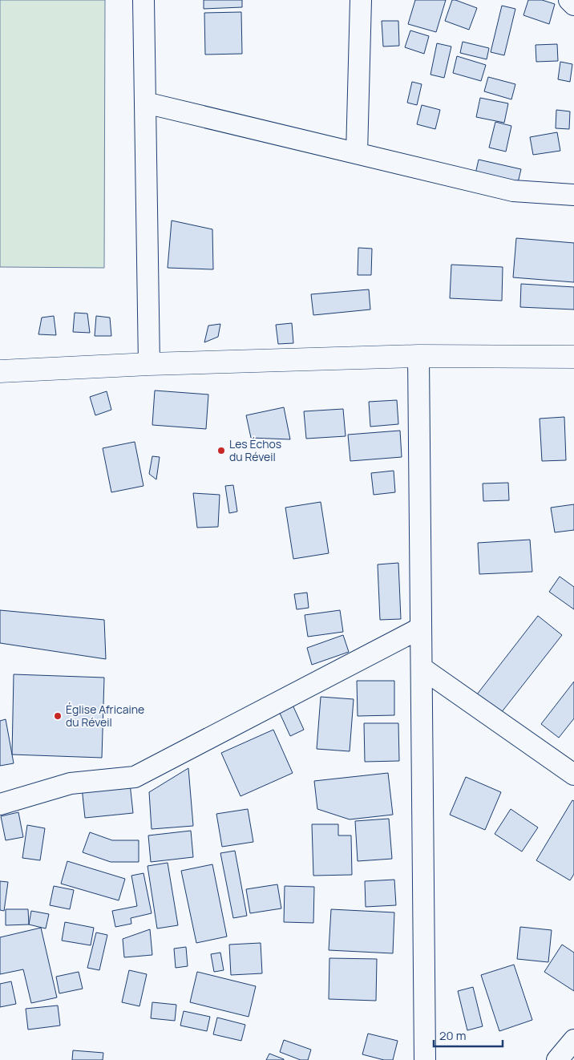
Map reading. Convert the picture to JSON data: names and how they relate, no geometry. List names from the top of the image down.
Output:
{
  "places": ["Les Échos du Réveil", "Église Africaine du Réveil"],
  "scale_bar": "20 m"
}
